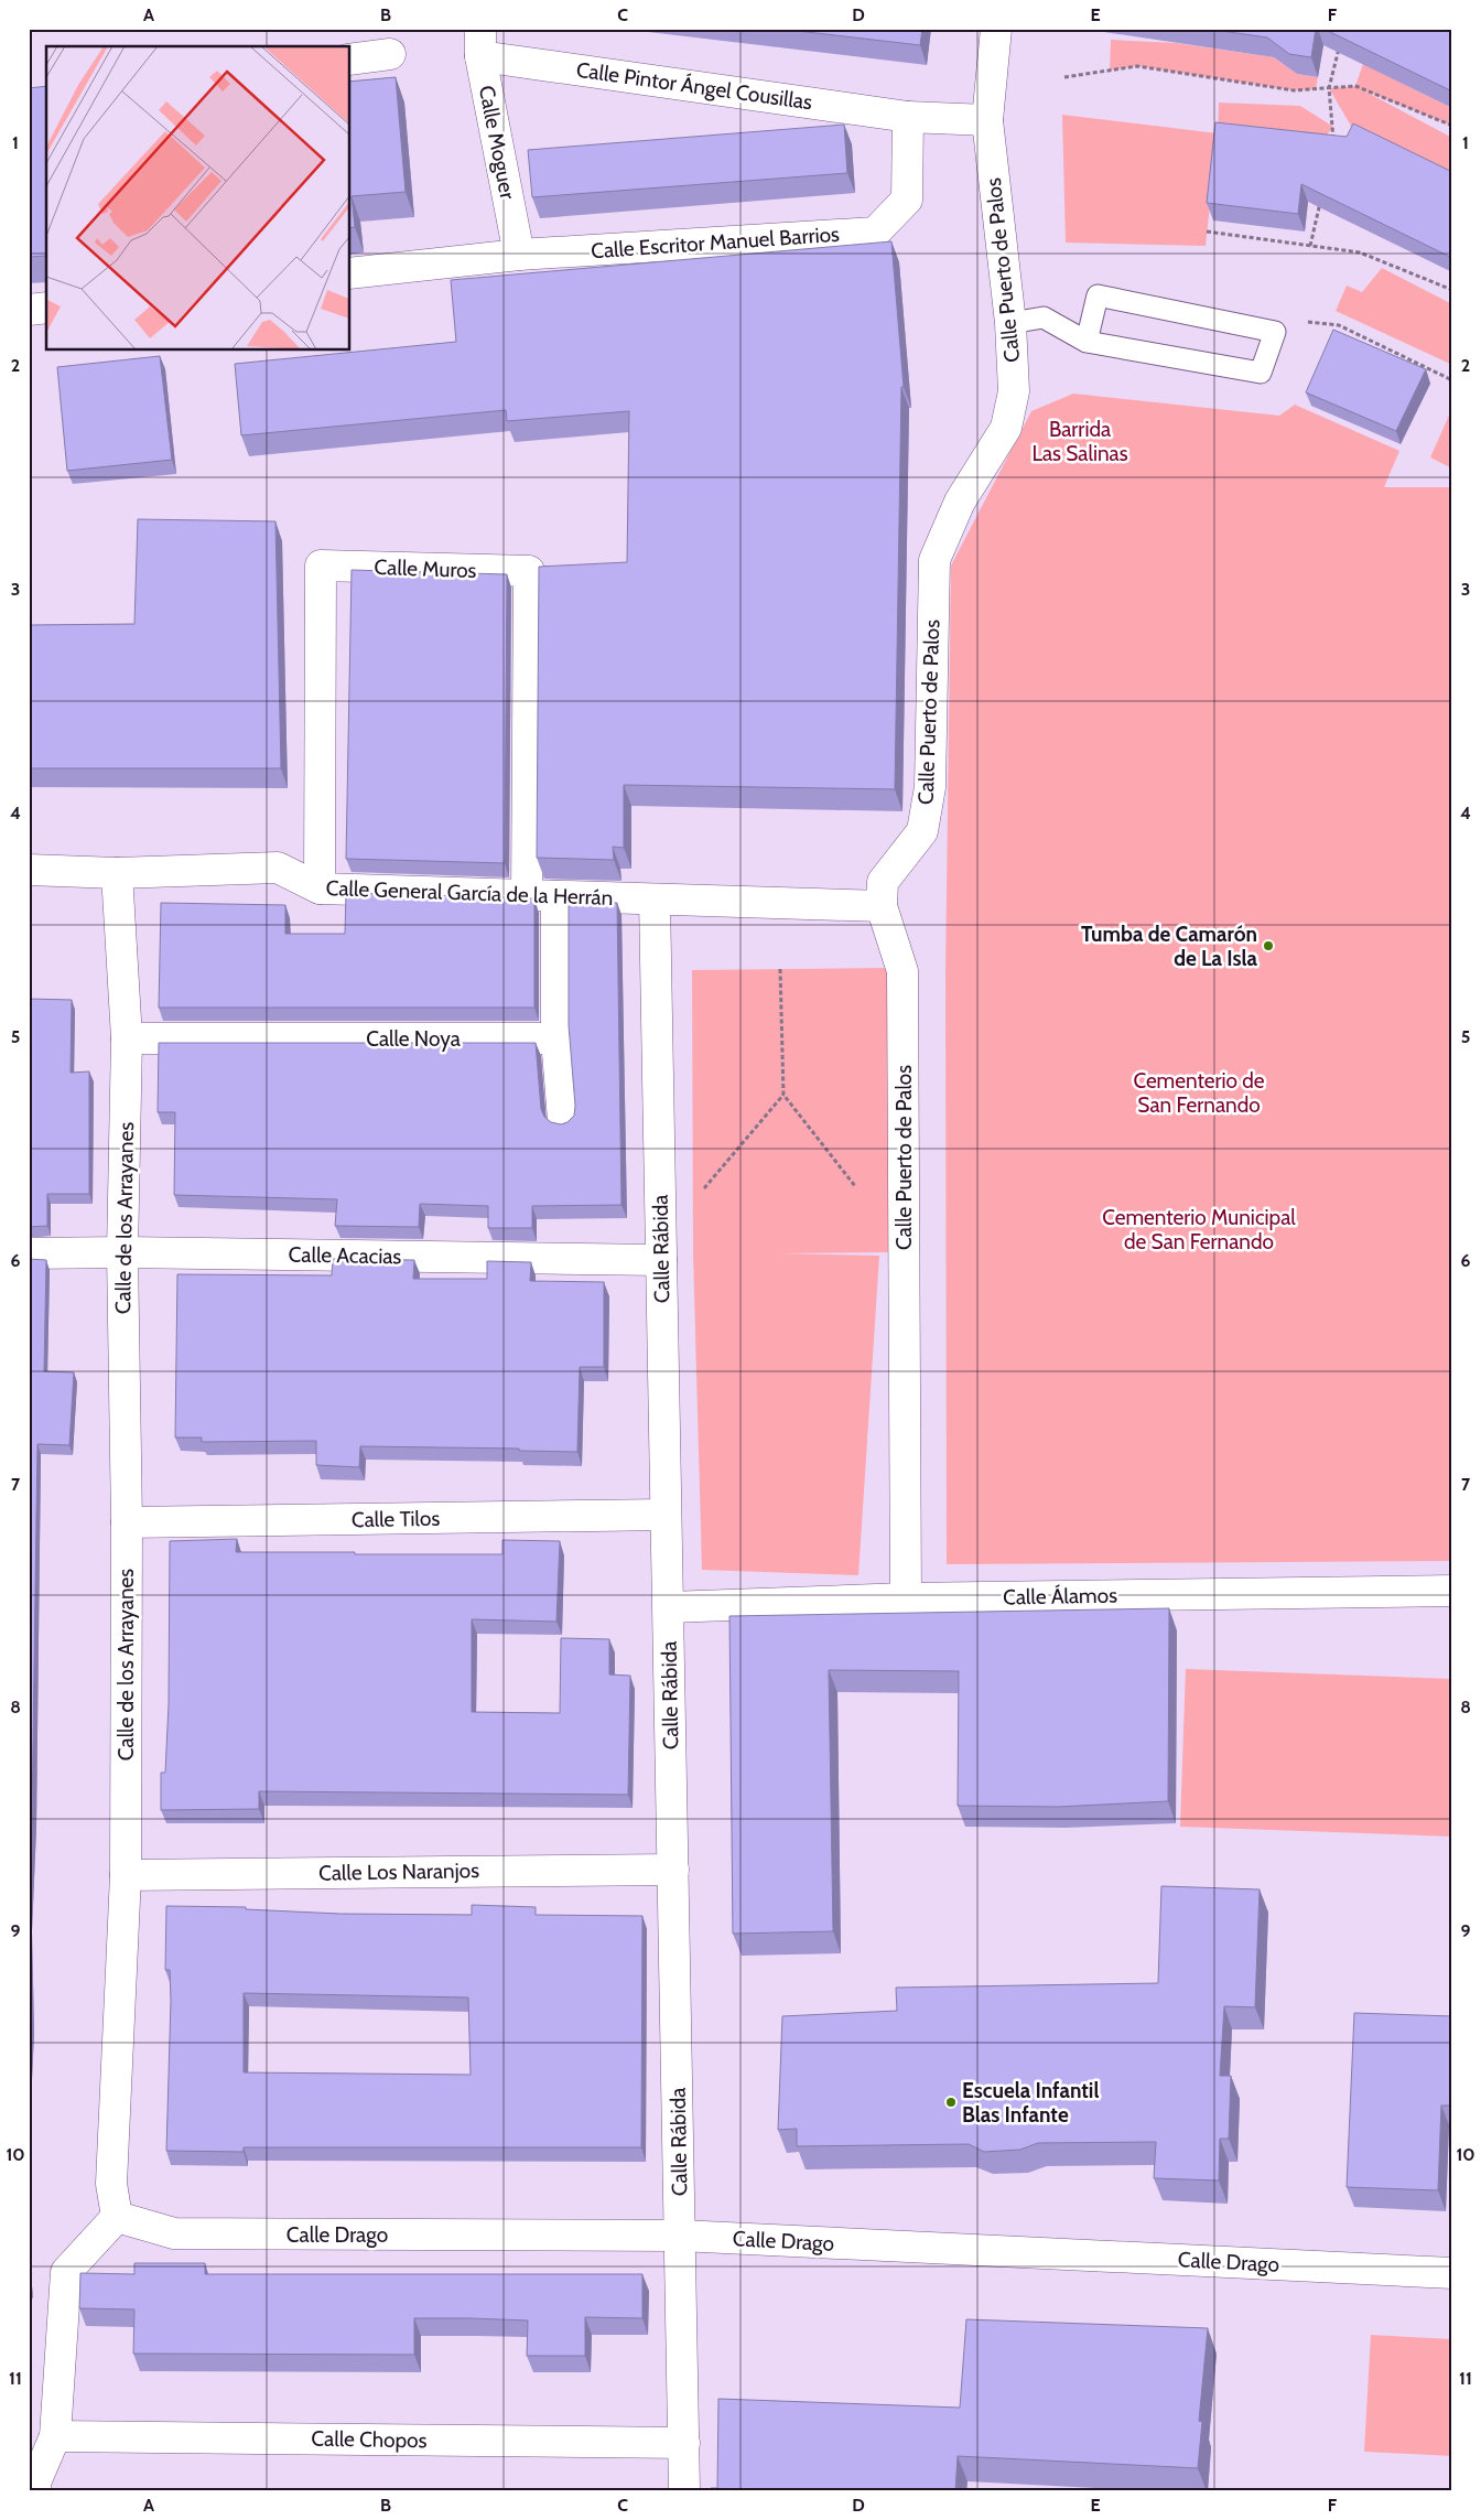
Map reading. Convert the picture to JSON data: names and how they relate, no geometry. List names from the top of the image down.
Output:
{
  "streets": {
    "street": [
      "Calle Pintor Ángel Cousillas",
      "Calle Moguer",
      "Calle Escritor Manuel Barrios",
      "Calle Puerto de Palos",
      "Calle Muros",
      "Calle General García de la Herrán",
      "Calle Noya",
      "Calle de los Arrayanes",
      "Calle Rábida",
      "Calle Acacias",
      "Calle Tilos",
      "Calle Álamos",
      "Calle Los Naranjos",
      "Calle Drago",
      "Calle Chopos"
    ]
  },
  "crossings": [
    ["Calle Pintor Ángel Cousillas", "Calle Moguer"],
    ["Calle Pintor Ángel Cousillas", "Calle Escritor Manuel Barrios"],
    ["Calle Moguer", "Calle Escritor Manuel Barrios"],
    ["Calle Puerto de Palos", "Calle General García de la Herrán"],
    ["Calle Puerto de Palos", "Calle Álamos"],
    ["Calle Muros", "Calle General García de la Herrán"],
    ["Calle General García de la Herrán", "Calle de los Arrayanes"],
    ["Calle General García de la Herrán", "Calle Rábida"],
    ["Calle Noya", "Calle de los Arrayanes"],
    ["Calle de los Arrayanes", "Calle Acacias"],
    ["Calle de los Arrayanes", "Calle Tilos"],
    ["Calle de los Arrayanes", "Calle Los Naranjos"],
    ["Calle de los Arrayanes", "Calle Drago"],
    ["Calle Rábida", "Calle Acacias"],
    ["Calle Rábida", "Calle Tilos"],
    ["Calle Rábida", "Calle Álamos"],
    ["Calle Rábida", "Calle Los Naranjos"],
    ["Calle Rábida", "Calle Drago"],
    ["Calle Rábida", "Calle Chopos"]
  ],
  "parks": ["Barrida Las Salinas", "Cementerio de San Fernando", "Cementerio Municipal de San Fernando"],
  "places": ["Tumba de Camarón de La Isla", "Escuela Infantil Blas Infante"],
  "grid": {
    "columns": [
      "A",
      "B",
      "C",
      "D",
      "E",
      "F"
    ],
    "rows": [
      "1",
      "2",
      "3",
      "4",
      "5",
      "6",
      "7",
      "8",
      "9",
      "10",
      "11"
    ]
  }
}
